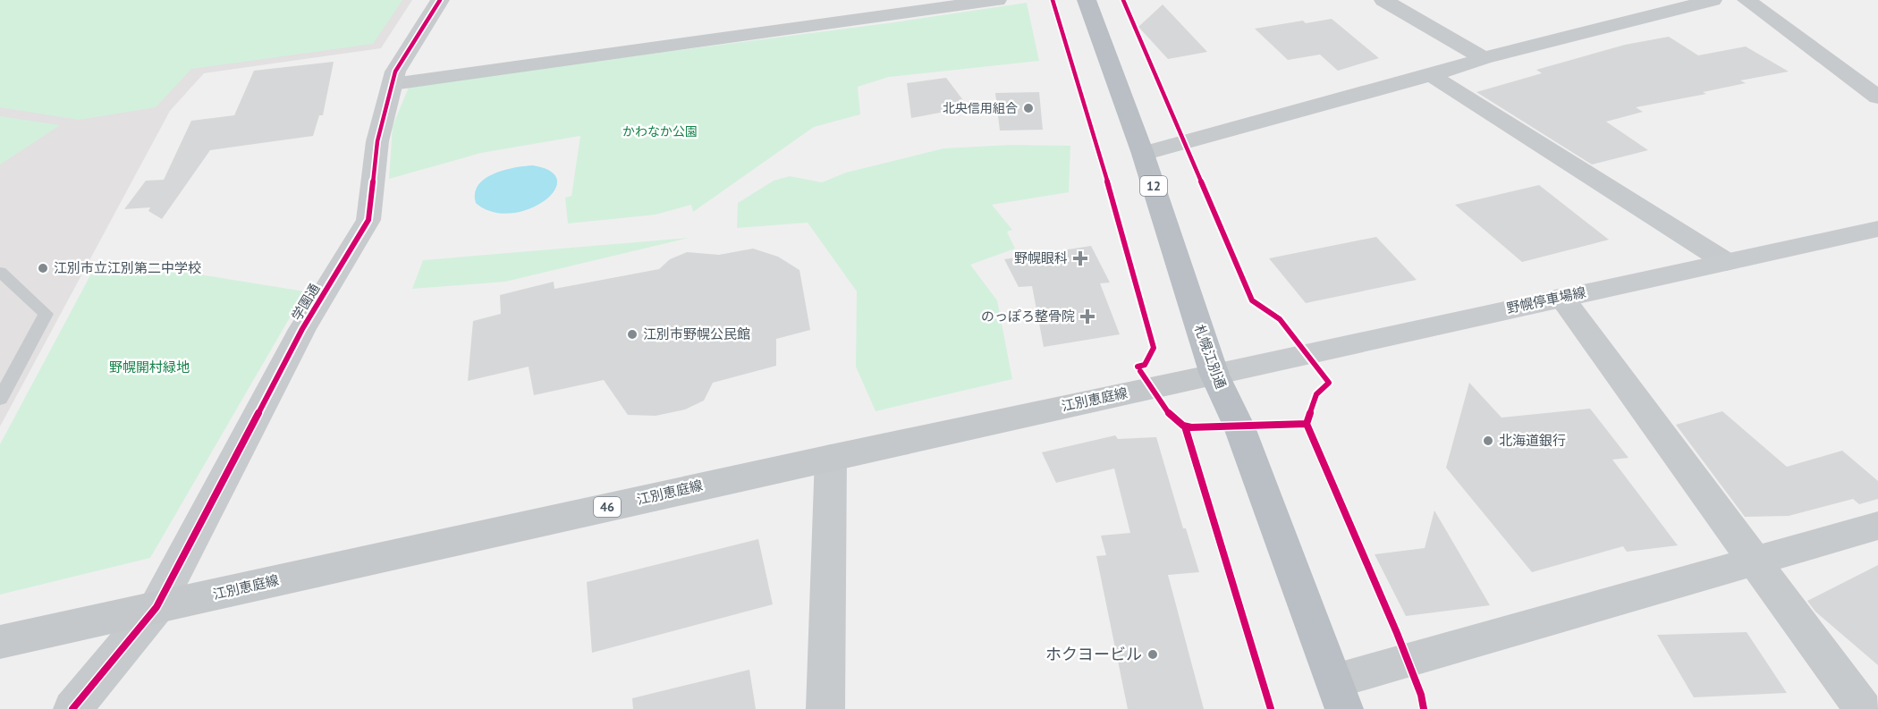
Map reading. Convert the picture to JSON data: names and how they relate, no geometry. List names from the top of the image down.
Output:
{
  "streets": {
    "highway": ["12", "札幌江別通"],
    "main road": ["江別恵庭線", "46"],
    "street": ["野幌停車場線", "学園通"]
  },
  "crossings": [
    ["野幌停車場線", "札幌江別通"],
    ["野幌停車場線", "江別恵庭線"],
    ["学園通", "江別恵庭線"],
    ["札幌江別通", "江別恵庭線"]
  ],
  "parks": ["かわなか公園", "野幌開村緑地"],
  "places": {
    "other": [
      "北央信用組合",
      "江別市立江別第二中学校",
      "江別市野幌公民館",
      "北海道銀行",
      "ホクヨービル"
    ],
    "health": ["野幌眼科", "のっぽろ整骨院"]
  }
}
